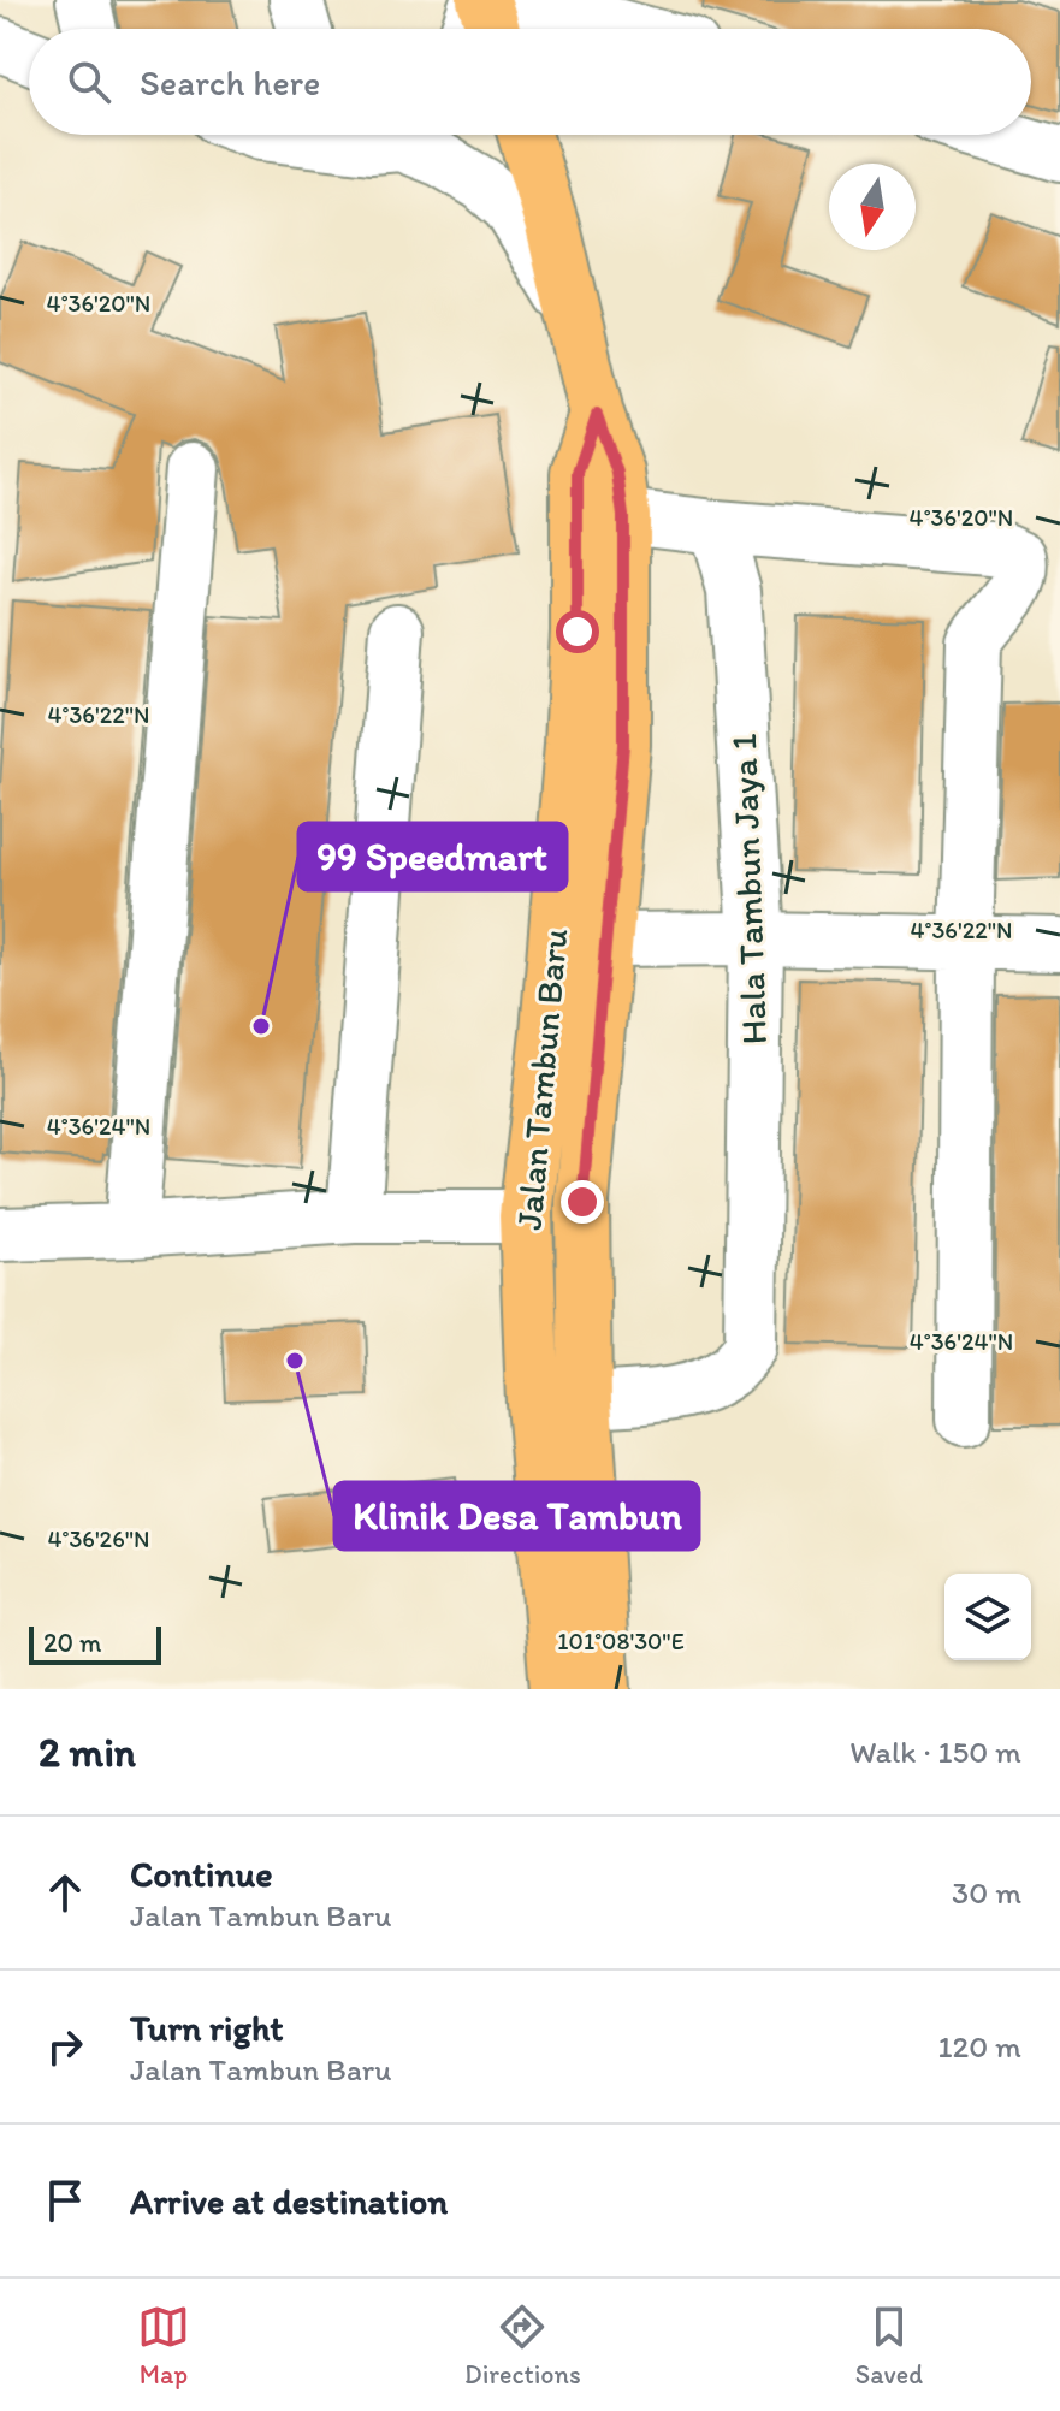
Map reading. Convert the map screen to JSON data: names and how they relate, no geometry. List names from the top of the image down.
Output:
{
  "streets": {
    "main road": ["Jalan Tambun Baru"],
    "street": ["Hala Tambun Jaya 1"]
  },
  "crossings": [
    ["Hala Tambun Jaya 1", "Jalan Tambun Baru"]
  ],
  "places": ["99 Speedmart", "Klinik Desa Tambun"],
  "scale_bar": "20 m",
  "north": "bottom",
  "page": {
    "search": "Search here",
    "scale": "20 m",
    "heading": ["2 min", "Walk · 150 m"],
    "list": [
      ["Continue", "Jalan Tambun Baru", "30 m"],
      ["Turn right", "Jalan Tambun Baru", "120 m"],
      "Arrive at destination"
    ],
    "nav": ["Map", "Directions", "Saved"]
  },
  "coordinates": [
    "4°36'20\"N",
    "4°36'22\"N",
    "4°36'24\"N",
    "4°36'26\"N",
    "101°08'30\"E"
  ]
}
